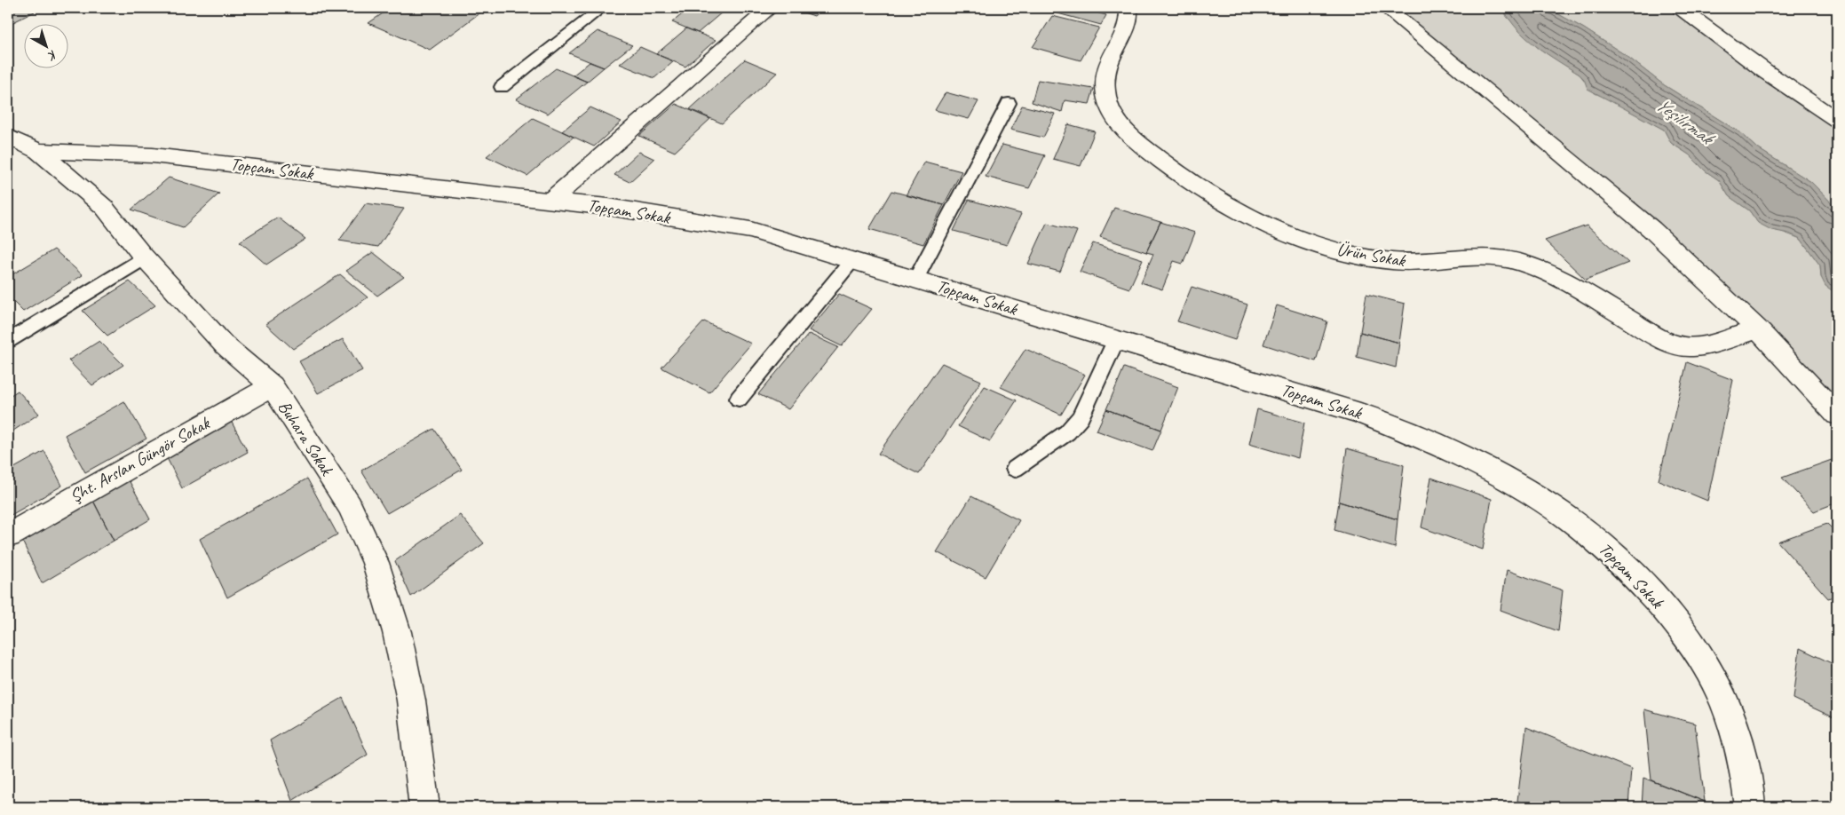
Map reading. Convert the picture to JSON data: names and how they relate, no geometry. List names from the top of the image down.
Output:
{
  "streets": {
    "street": [
      "Topçam Sokak",
      "Ürün Sokak",
      "Buhara Sokak",
      "Şht. Arslan Güngör Sokak"
    ]
  },
  "crossings": [
    ["Topçam Sokak", "Buhara Sokak"],
    ["Buhara Sokak", "Şht. Arslan Güngör Sokak"]
  ],
  "water": ["Yeşilırmak"],
  "north": "bottom right"
}
